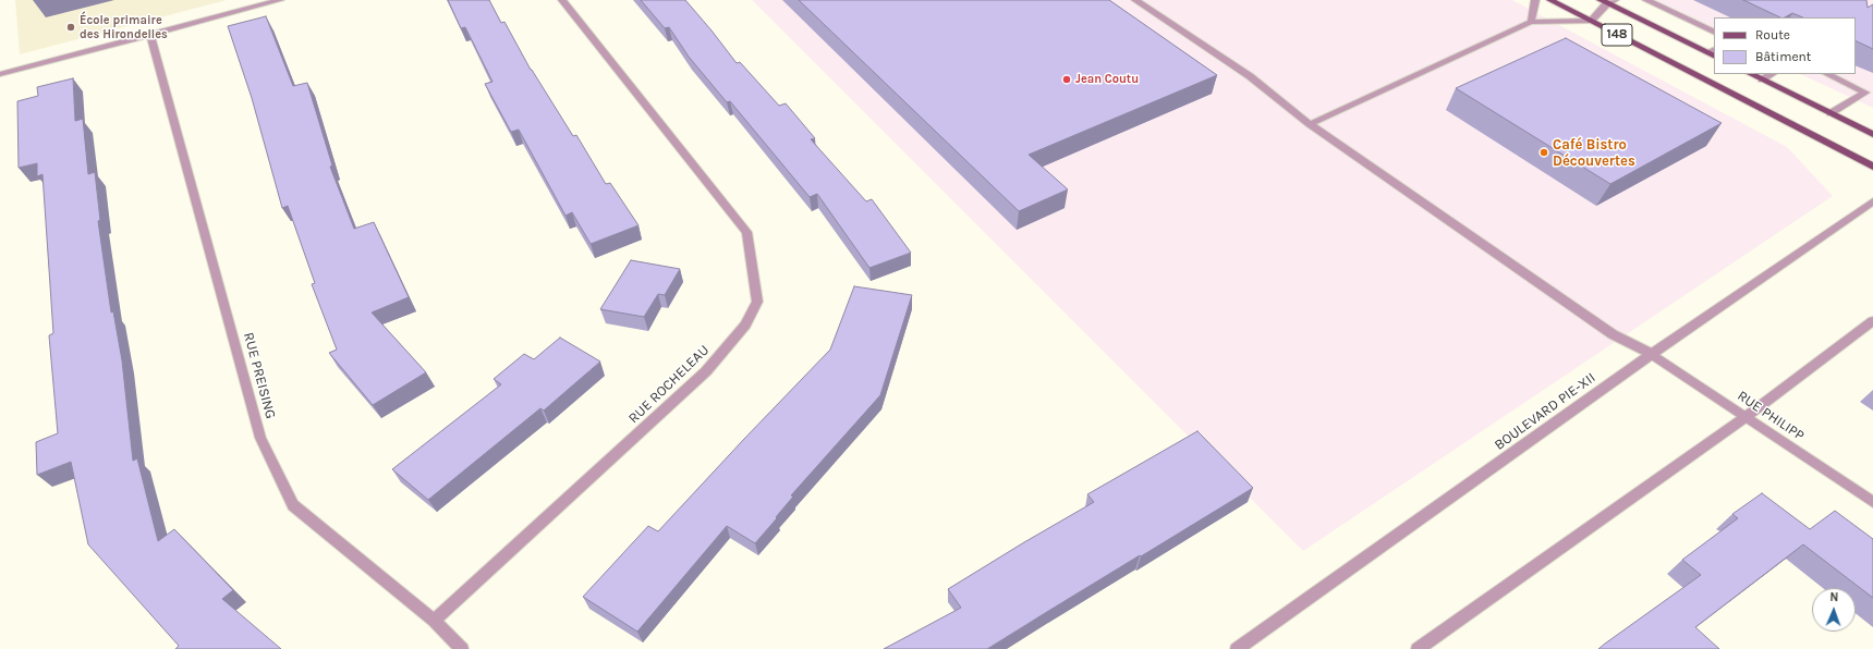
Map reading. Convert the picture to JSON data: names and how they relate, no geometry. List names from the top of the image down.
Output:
{
  "streets": {
    "main road": ["148"],
    "street": [
      "RUE PREISING",
      "RUE ROCHELEAU",
      "BOULEVARD PIE-XII",
      "RUE PHILIPP"
    ]
  },
  "crossings": [
    ["RUE PREISING", "RUE ROCHELEAU"],
    ["BOULEVARD PIE-XII", "RUE PHILIPP"]
  ],
  "places": ["École primaire des Hirondelles", "Jean Coutu", "Café Bistro Découvertes"],
  "legend": ["Route", "Bâtiment"],
  "north": "top"
}
